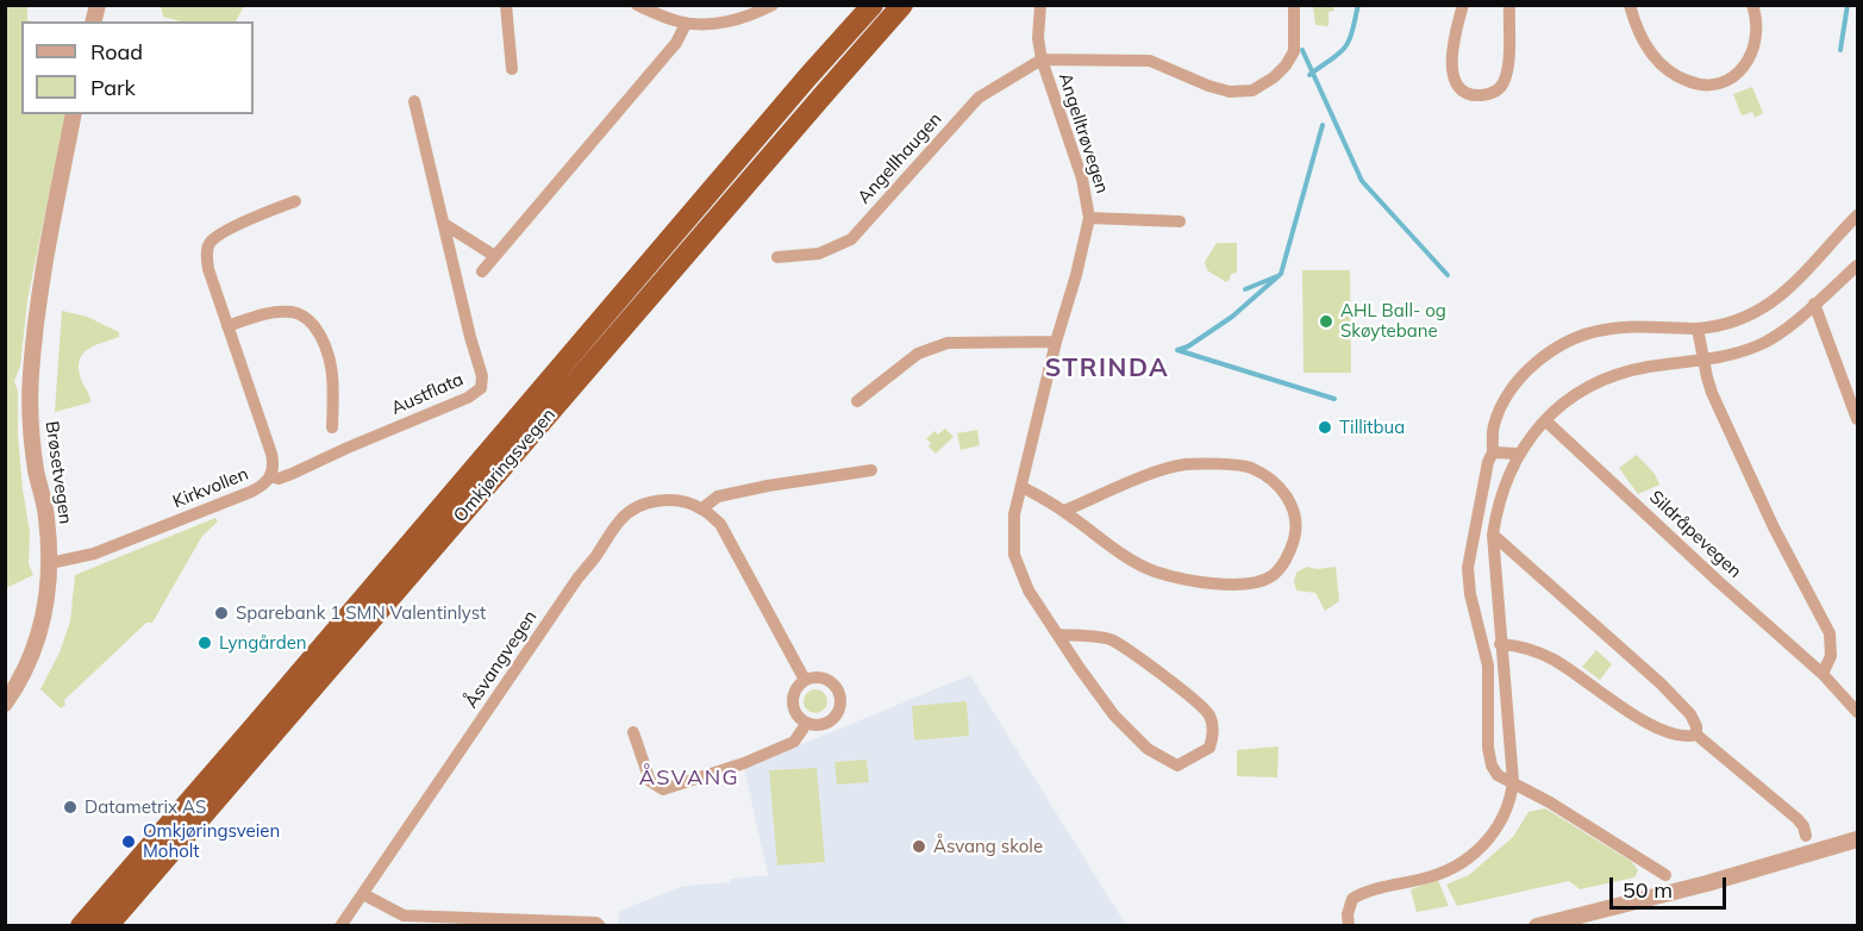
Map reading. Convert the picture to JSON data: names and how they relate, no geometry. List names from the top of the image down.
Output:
{
  "streets": {
    "highway": ["Omkjøringsvegen"],
    "street": [
      "Angelltrøvegen",
      "Angellhaugen",
      "Austflata",
      "Brøsetvegen",
      "Kirkvollen",
      "Sildråpevegen",
      "Åsvangvegen"
    ]
  },
  "crossings": [
    ["Angelltrøvegen", "Angellhaugen"],
    ["Austflata", "Kirkvollen"],
    ["Brøsetvegen", "Kirkvollen"]
  ],
  "districts": ["STRINDA", "ÅSVANG"],
  "places": [
    "AHL Ball- og Skøytebane",
    "Tillitbua",
    "Sparebank 1 SMN Valentinlyst",
    "Lyngården",
    "Datametrix AS",
    "Omkjøringsveien Moholt",
    "Åsvang skole"
  ],
  "legend": ["Road", "Park"],
  "scale_bar": "50 m"
}
